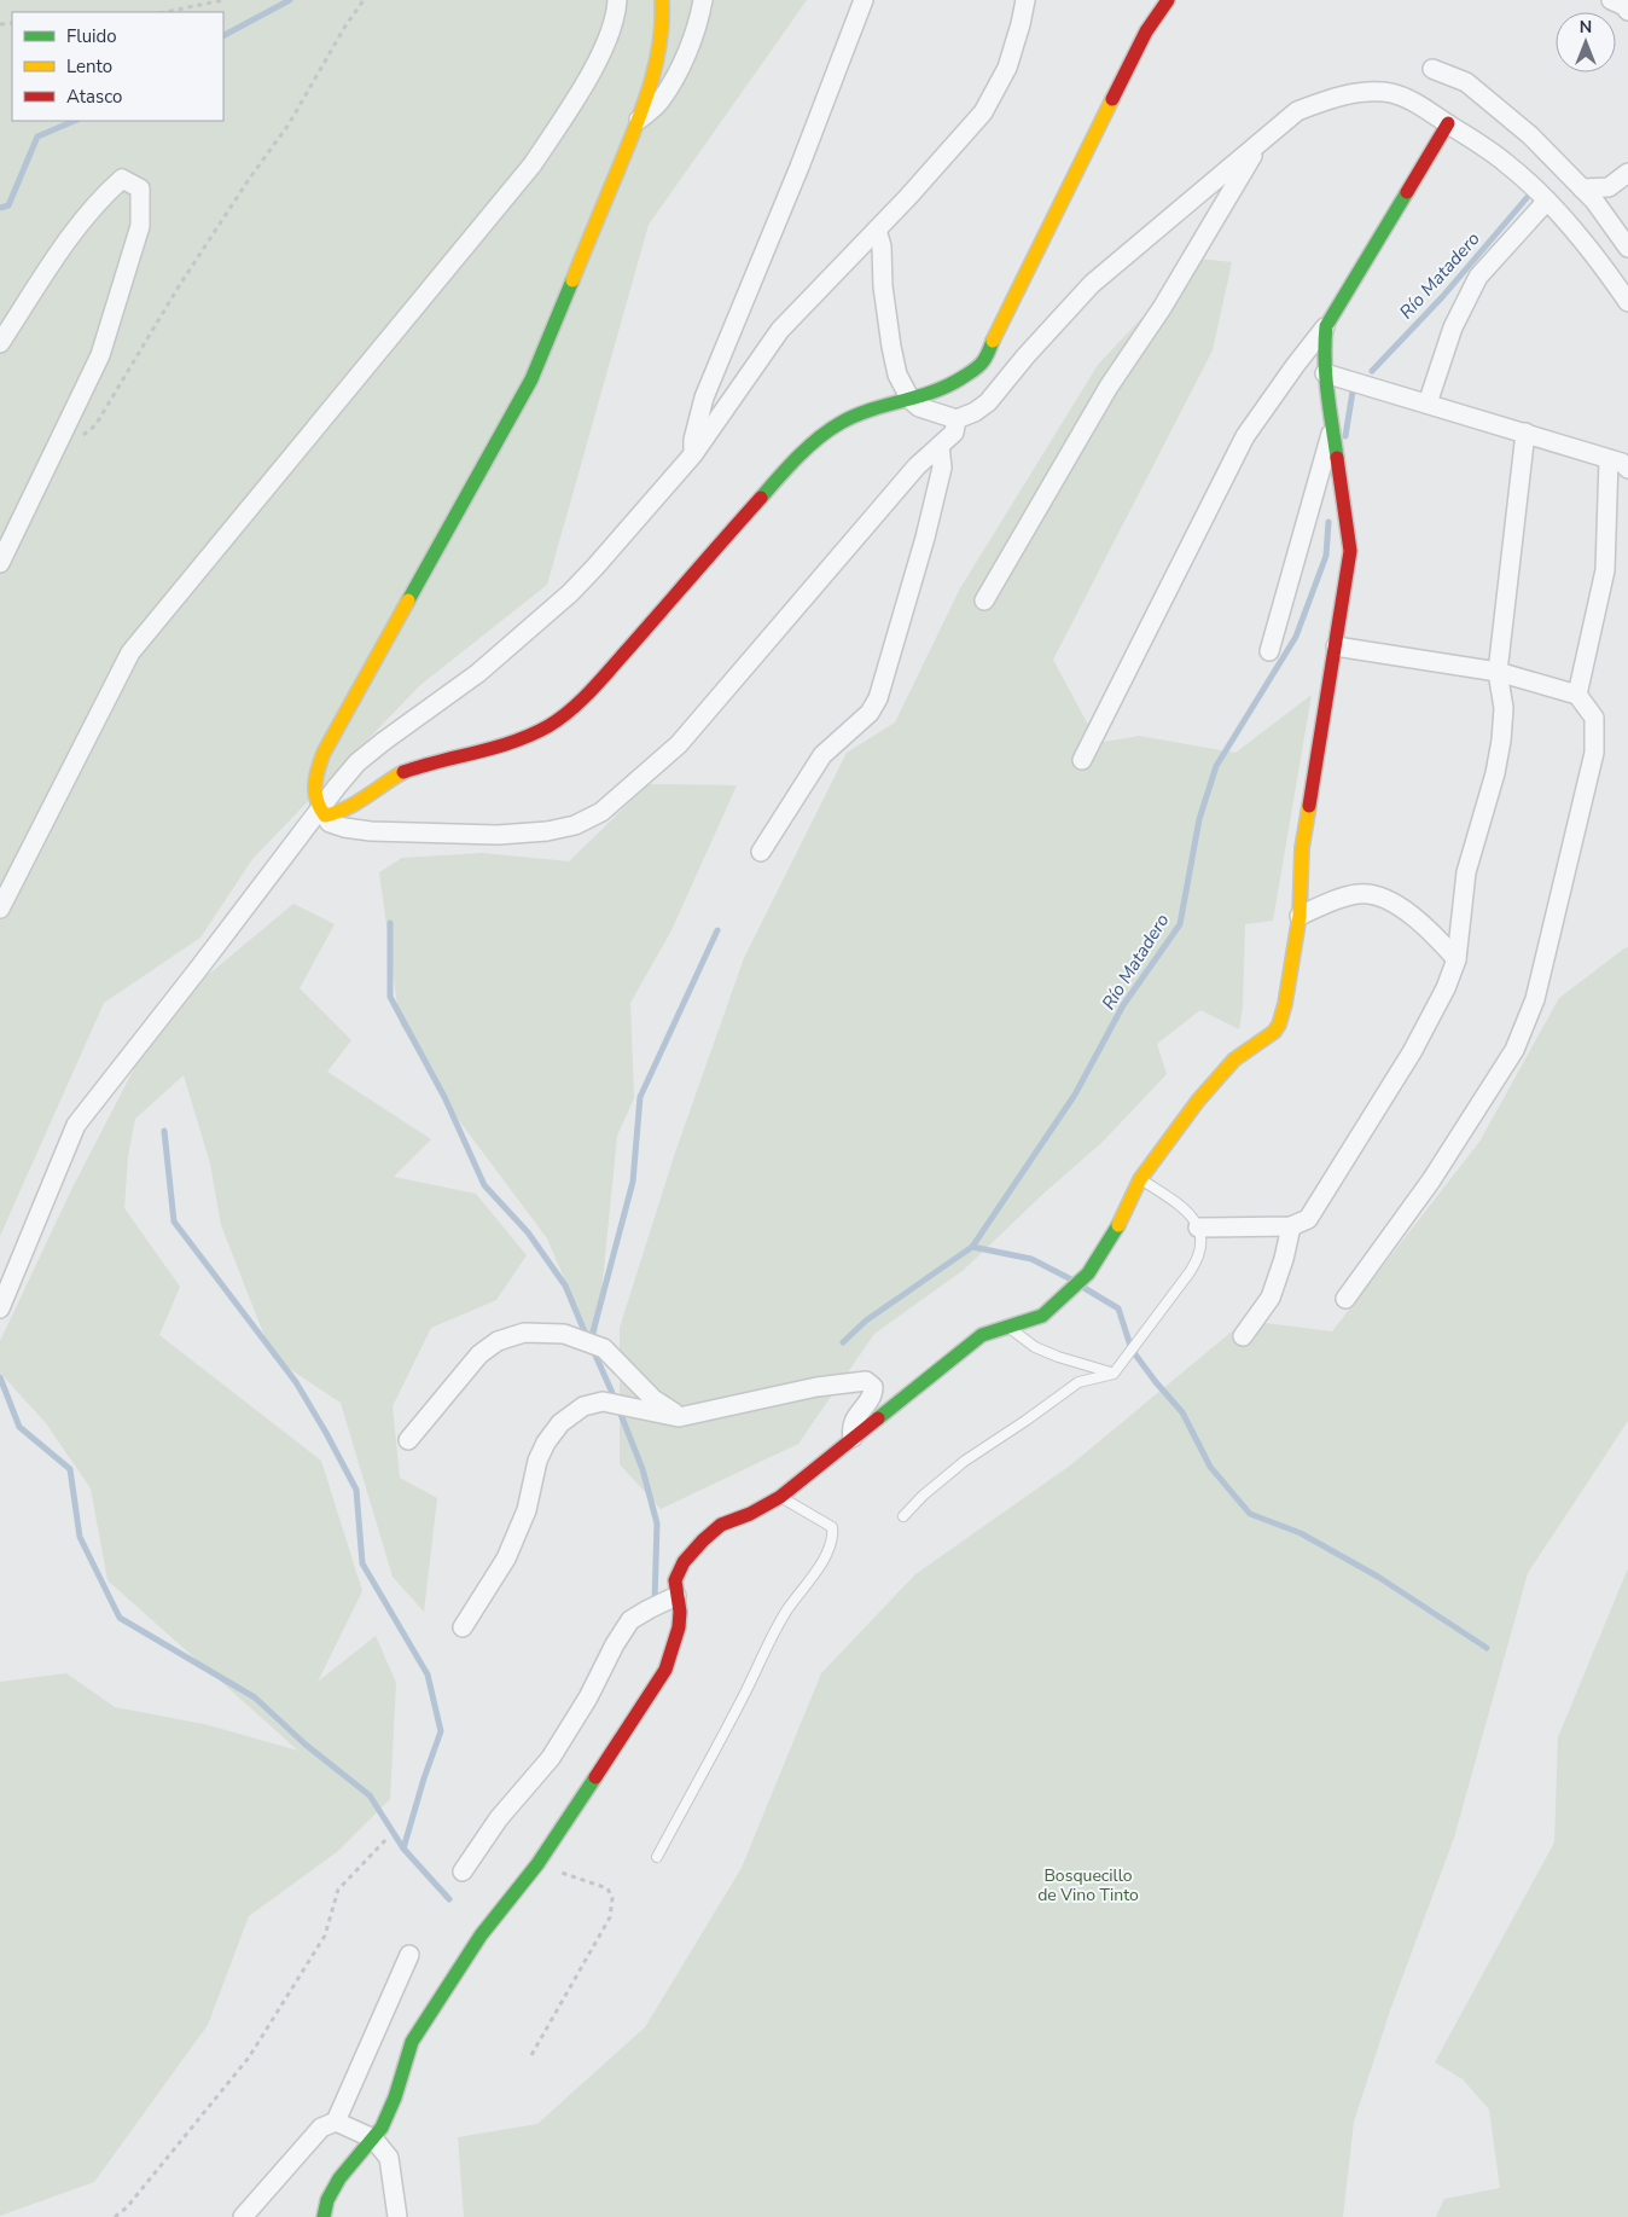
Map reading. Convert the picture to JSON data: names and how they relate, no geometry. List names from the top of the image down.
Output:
{
  "water": ["Río Matadero"],
  "parks": ["Bosquecillo de Vino Tinto"],
  "legend": ["Fluido", "Lento", "Atasco"],
  "north": "top"
}
